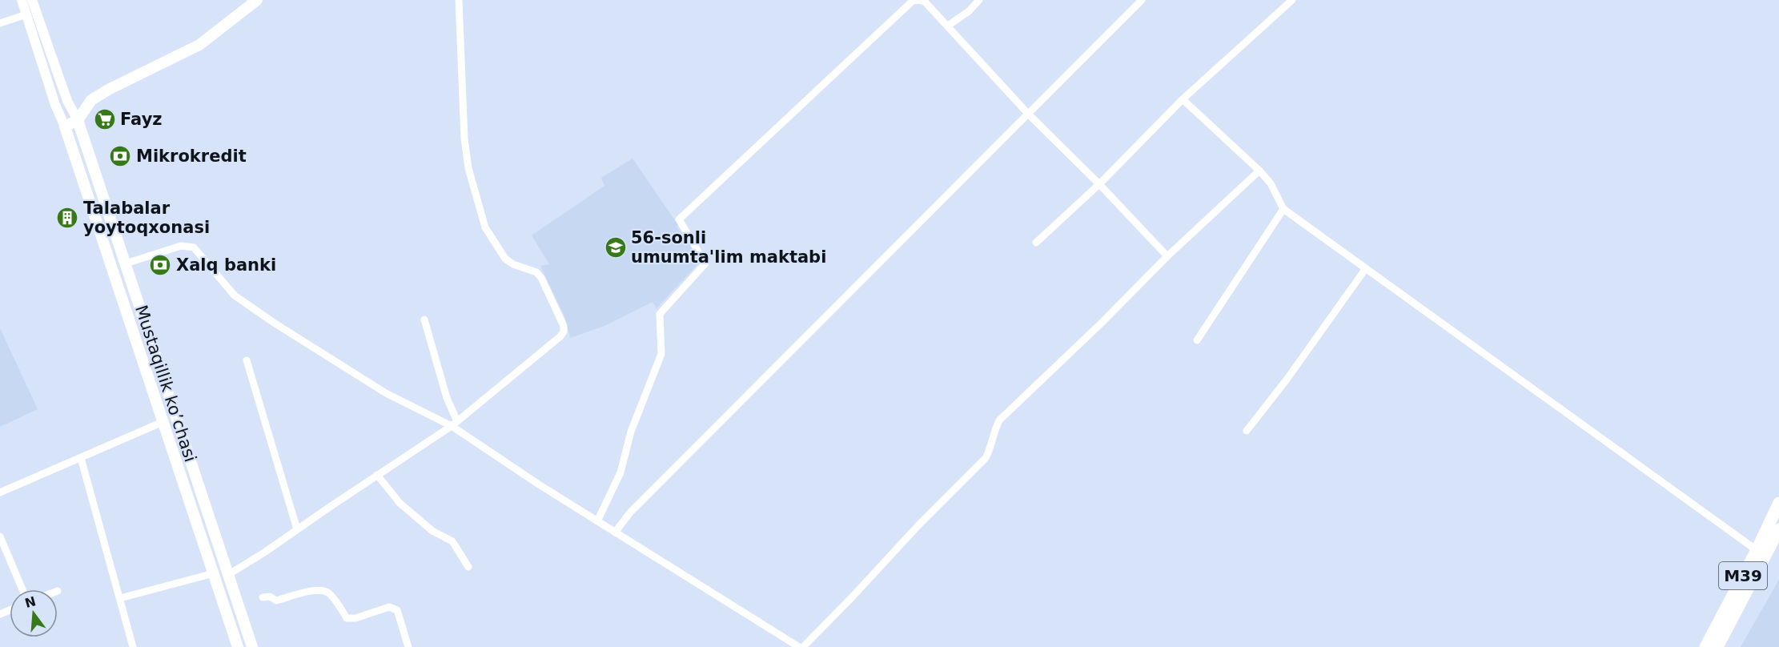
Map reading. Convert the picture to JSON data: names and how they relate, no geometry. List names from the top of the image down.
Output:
{
  "streets": {
    "highway": ["M39"],
    "main road": ["Mustaqillik ko’chasi"]
  },
  "places": {
    "supermarket": ["Fayz"],
    "bank": ["Mikrokredit", "Xalq banki"],
    "building": ["Talabalar yoytoqxonasi"],
    "school or university": ["56-sonli umumta'lim maktabi"]
  },
  "north": "top"
}
